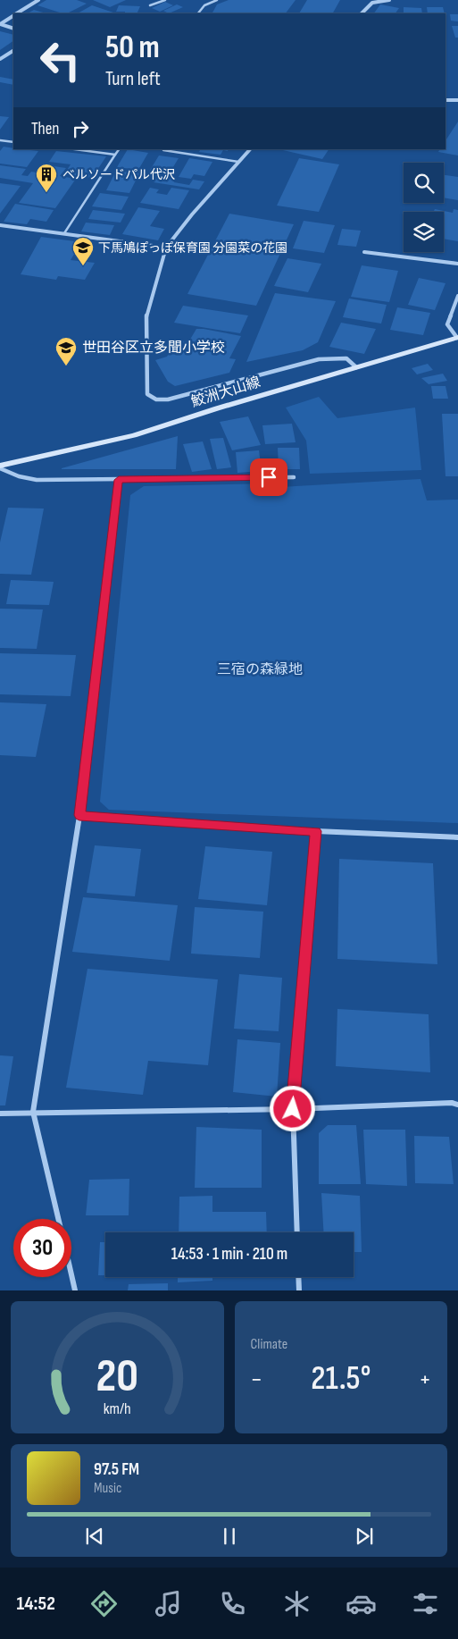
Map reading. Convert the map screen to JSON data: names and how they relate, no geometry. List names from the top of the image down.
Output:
{
  "streets": {
    "main road": ["鮫洲大山線"]
  },
  "parks": ["三宿の森緑地"],
  "places": {
    "building": ["ベルソードパル代沢"],
    "school or university": ["下馬鳩ぽっぽ保育園 分園菜の花園", "世田谷区立多聞小学校"]
  },
  "page": {
    "turn": ["50 m", "Turn left"],
    "then": "Then",
    "limit": "30",
    "trip": "14:53 · 1 min · 210 m",
    "tile": "Climate",
    "heat": ["−", "21.5°", "+"],
    "song": ["97.5 FM", "Music"],
    "tabs": "14:52",
    "gauge": ["20", "km/h"]
  }
}
